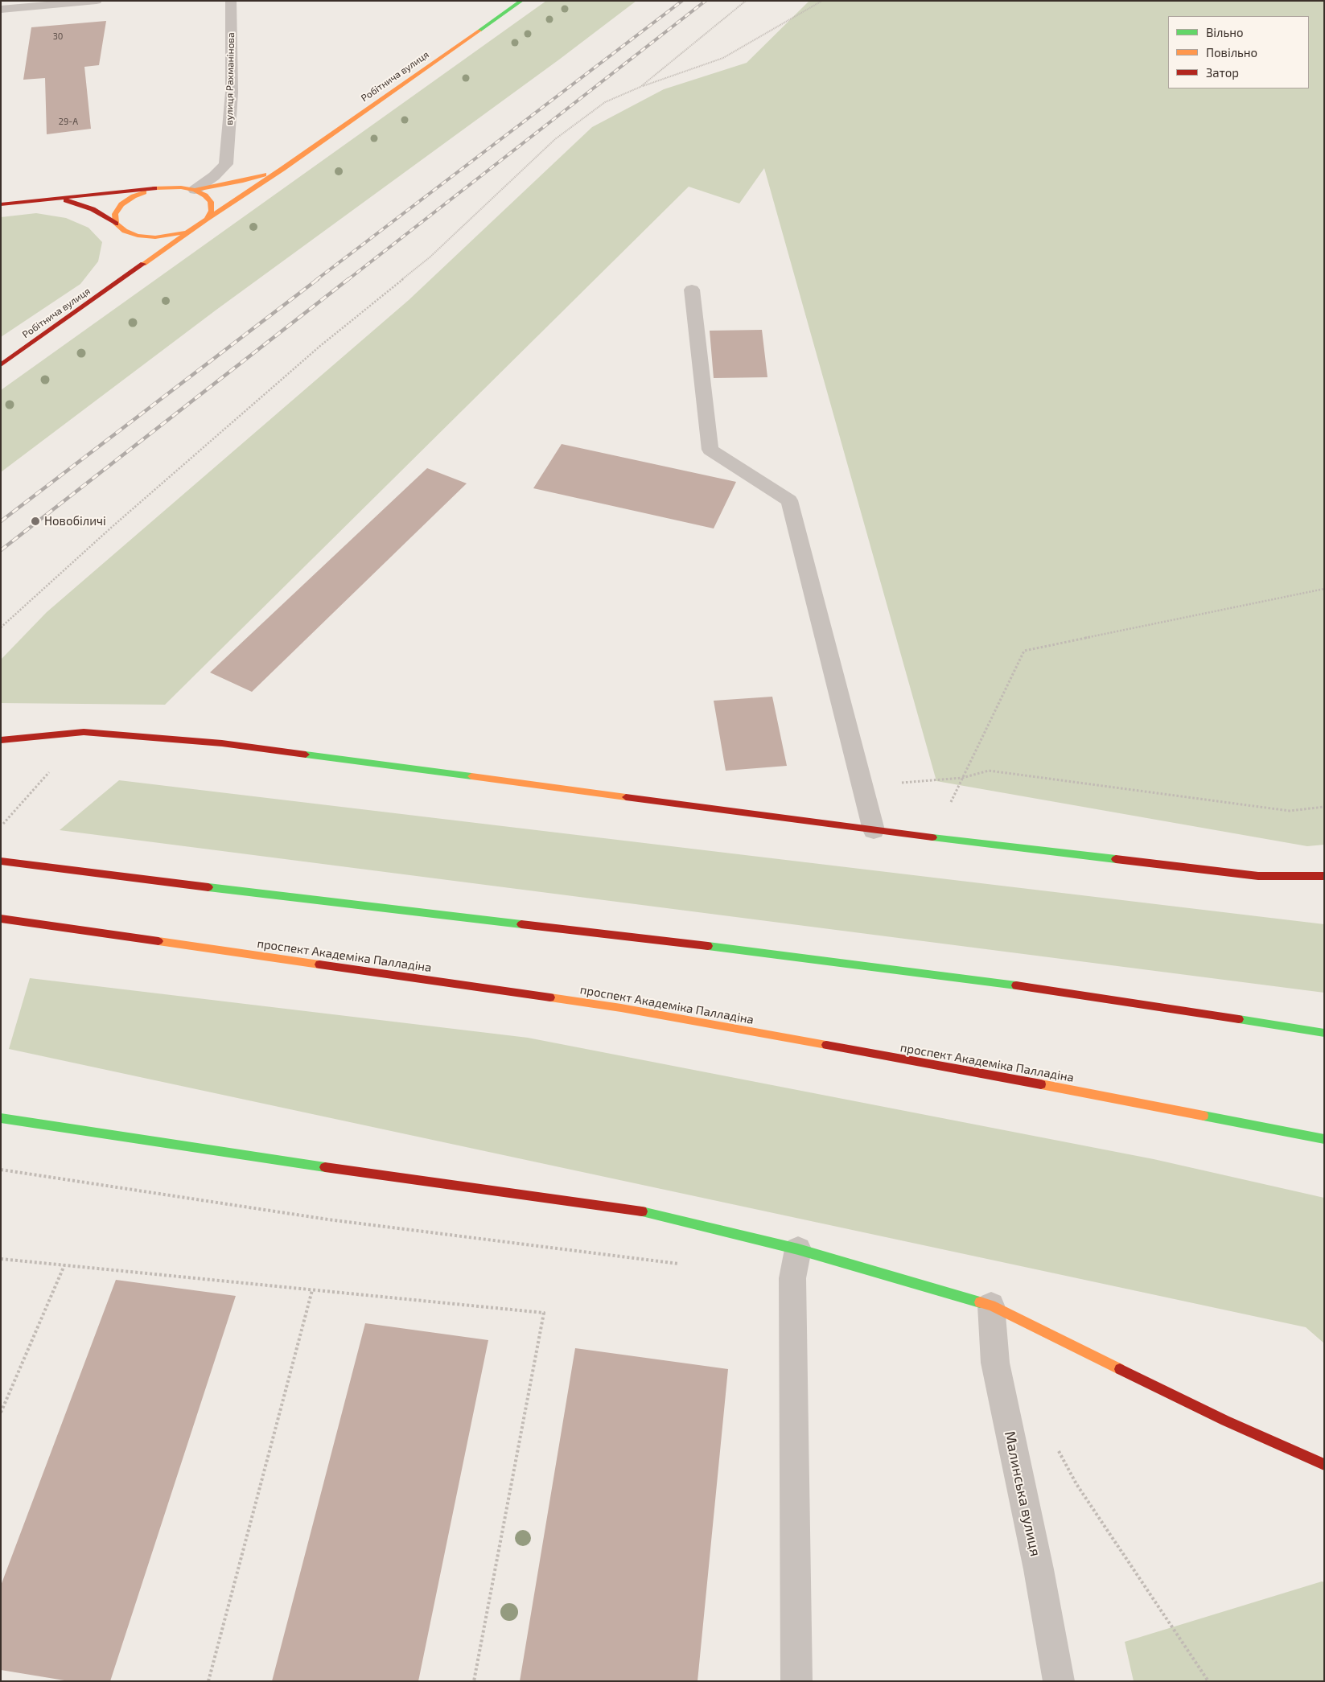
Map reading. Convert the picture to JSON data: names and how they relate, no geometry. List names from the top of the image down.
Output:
{
  "streets": {
    "main road": ["Робітнича вулиця", "проспект Академіка Палладіна"],
    "street": ["вулиця Рахманінова", "Малинська вулиця"]
  },
  "crossings": [
    ["Робітнича вулиця", "вулиця Рахманінова"]
  ],
  "places": ["Новобіличі"],
  "house_numbers": ["30", "29-А"],
  "legend": ["Вільно", "Повільно", "Затор"]
}
